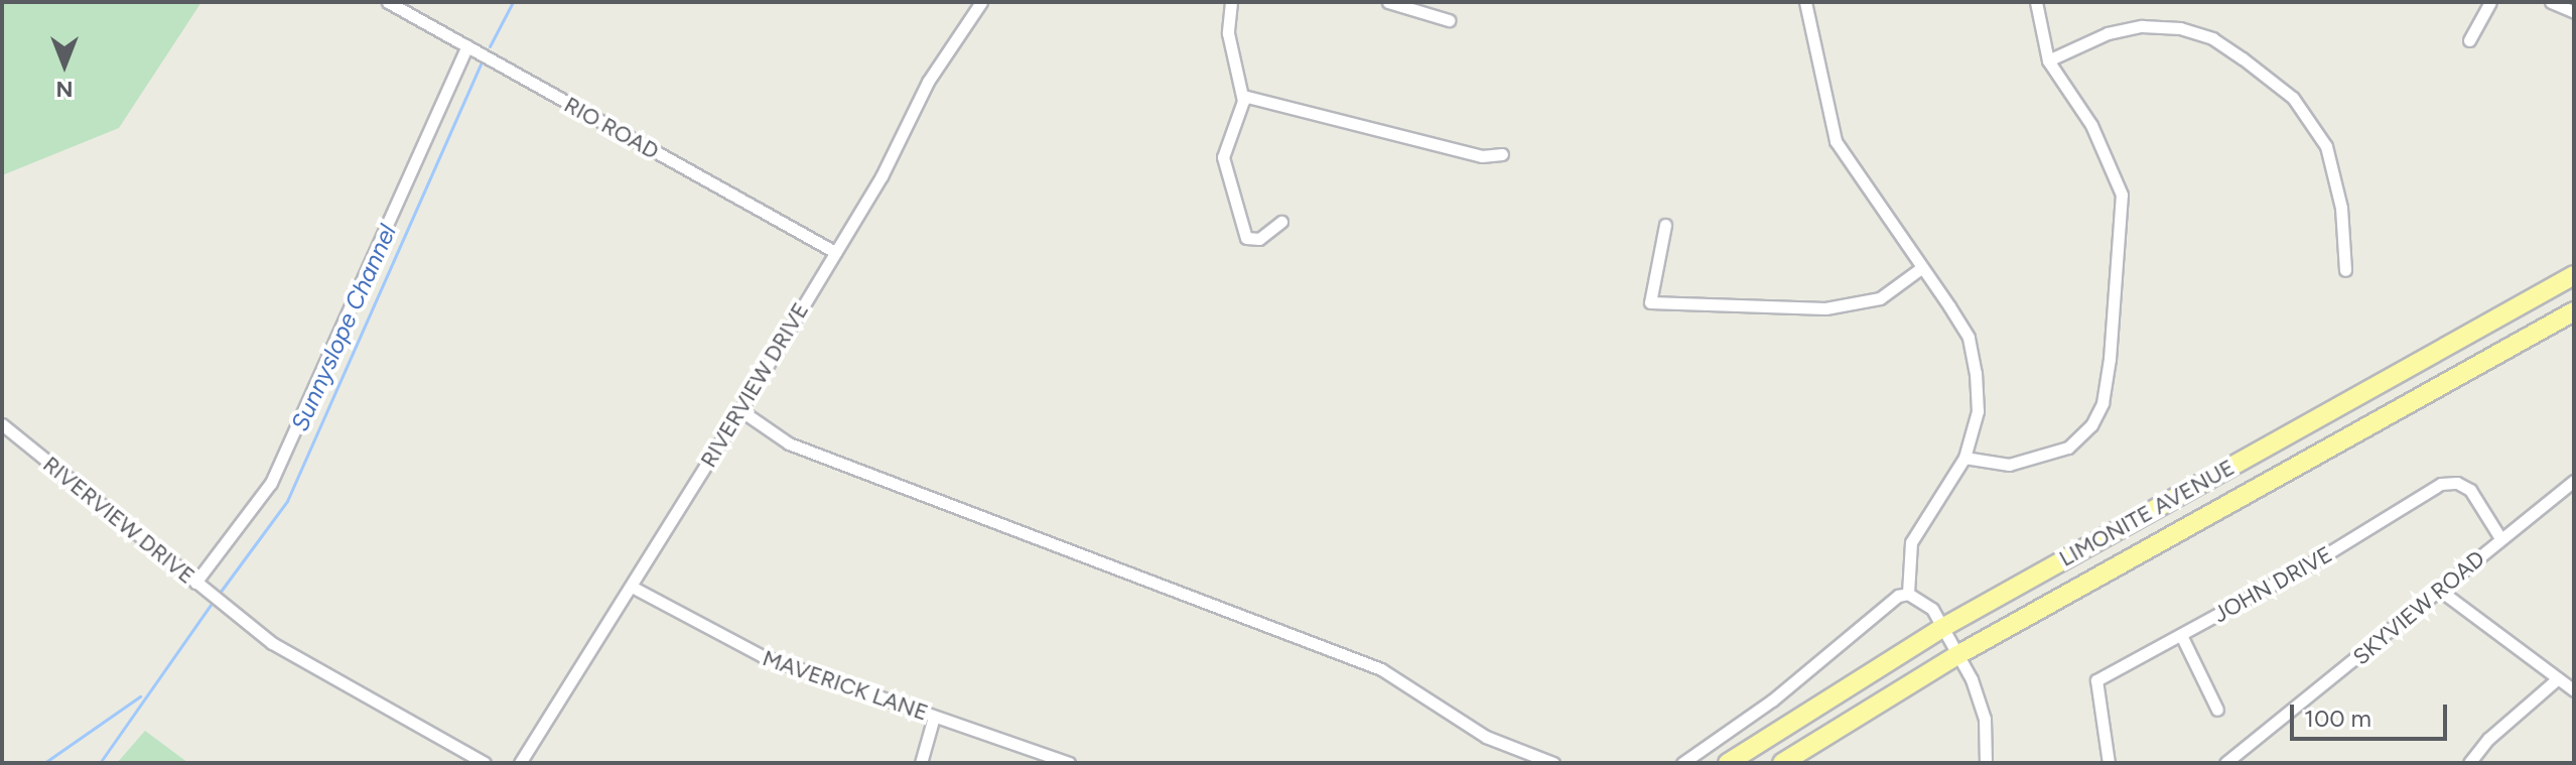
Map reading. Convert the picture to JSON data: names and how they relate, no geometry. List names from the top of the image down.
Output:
{
  "streets": {
    "main road": ["LIMONITE AVENUE"],
    "street": [
      "RIO ROAD",
      "RIVERVIEW DRIVE",
      "JOHN DRIVE",
      "SKYVIEW ROAD",
      "MAVERICK LANE"
    ]
  },
  "crossings": [
    ["RIO ROAD", "RIVERVIEW DRIVE"],
    ["RIVERVIEW DRIVE", "MAVERICK LANE"],
    ["JOHN DRIVE", "SKYVIEW ROAD"]
  ],
  "water": ["Sunnyslope Channel"],
  "scale_bar": "100 m",
  "north": "bottom"
}
